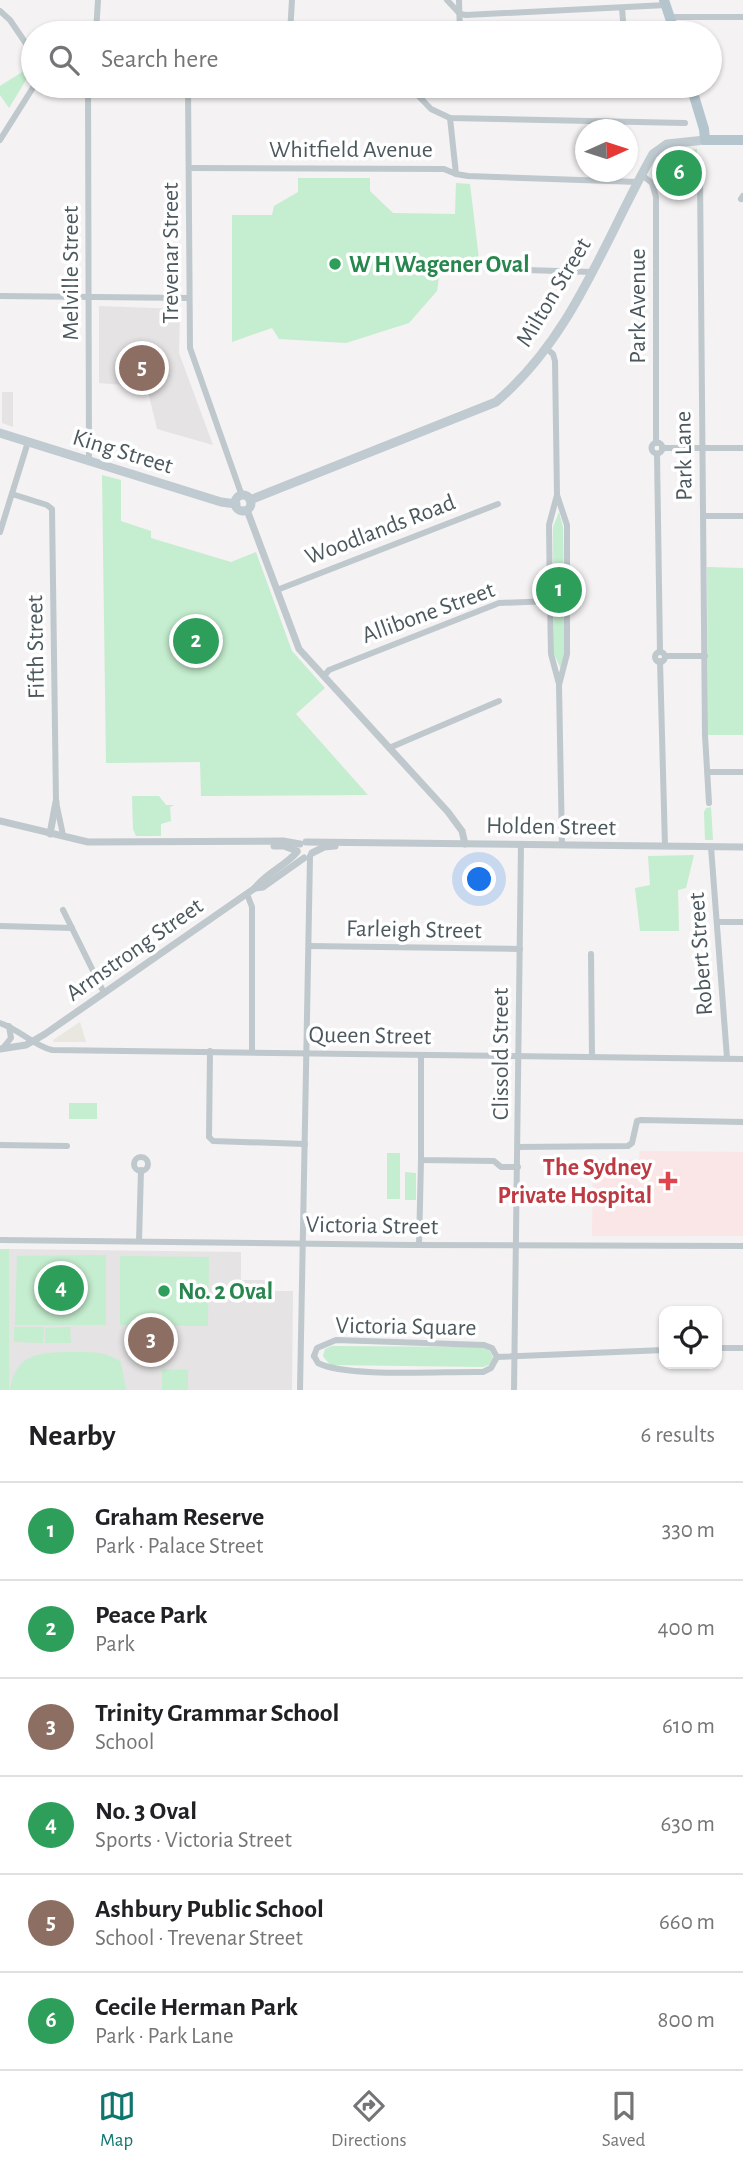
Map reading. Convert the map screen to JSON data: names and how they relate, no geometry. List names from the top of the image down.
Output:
{
  "streets": {
    "main road": ["Milton Street", "King Street"],
    "street": [
      "Whitfield Avenue",
      "Trevenar Street",
      "Melville Street",
      "Park Avenue",
      "Park Lane",
      "Woodlands Road",
      "Allibone Street",
      "Fifth Street",
      "Holden Street",
      "Farleigh Street",
      "Armstrong Street",
      "Robert Street",
      "Queen Street",
      "Clissold Street",
      "Victoria Street",
      "Victoria Square"
    ]
  },
  "crossings": [
    ["Whitfield Avenue", "Trevenar Street"],
    ["Trevenar Street", "Milton Street"],
    ["Trevenar Street", "King Street"],
    ["Trevenar Street", "Woodlands Road"],
    ["Trevenar Street", "Allibone Street"],
    ["Trevenar Street", "Holden Street"],
    ["Melville Street", "King Street"],
    ["Milton Street", "Park Avenue"],
    ["Milton Street", "King Street"],
    ["Park Avenue", "Holden Street"],
    ["Fifth Street", "Holden Street"],
    ["Holden Street", "Armstrong Street"],
    ["Holden Street", "Robert Street"],
    ["Holden Street", "Clissold Street"],
    ["Farleigh Street", "Clissold Street"],
    ["Armstrong Street", "Queen Street"],
    ["Robert Street", "Queen Street"],
    ["Queen Street", "Clissold Street"],
    ["Clissold Street", "Victoria Street"],
    ["Clissold Street", "Victoria Square"]
  ],
  "places": {
    "other": ["W H Wagener Oval", "No. 2 Oval"],
    "health": ["The Sydney Private Hospital"]
  },
  "north": "right",
  "page": {
    "search": "Search here",
    "pins": [
      "6",
      "5",
      "1",
      "2",
      "4",
      "3"
    ],
    "heading": ["Nearby", "6 results"],
    "list": [
      {
        "mark": "1",
        "name": "Graham Reserve",
        "note": "Park · Palace Street",
        "value": "330 m"
      },
      {
        "mark": "2",
        "name": "Peace Park",
        "note": "Park",
        "value": "400 m"
      },
      {
        "mark": "3",
        "name": "Trinity Grammar School",
        "note": "School",
        "value": "610 m"
      },
      {
        "mark": "4",
        "name": "No. 3 Oval",
        "note": "Sports · Victoria Street",
        "value": "630 m"
      },
      {
        "mark": "5",
        "name": "Ashbury Public School",
        "note": "School · Trevenar Street",
        "value": "660 m"
      },
      {
        "mark": "6",
        "name": "Cecile Herman Park",
        "note": "Park · Park Lane",
        "value": "800 m"
      }
    ],
    "nav": ["Map", "Directions", "Saved"]
  }
}
